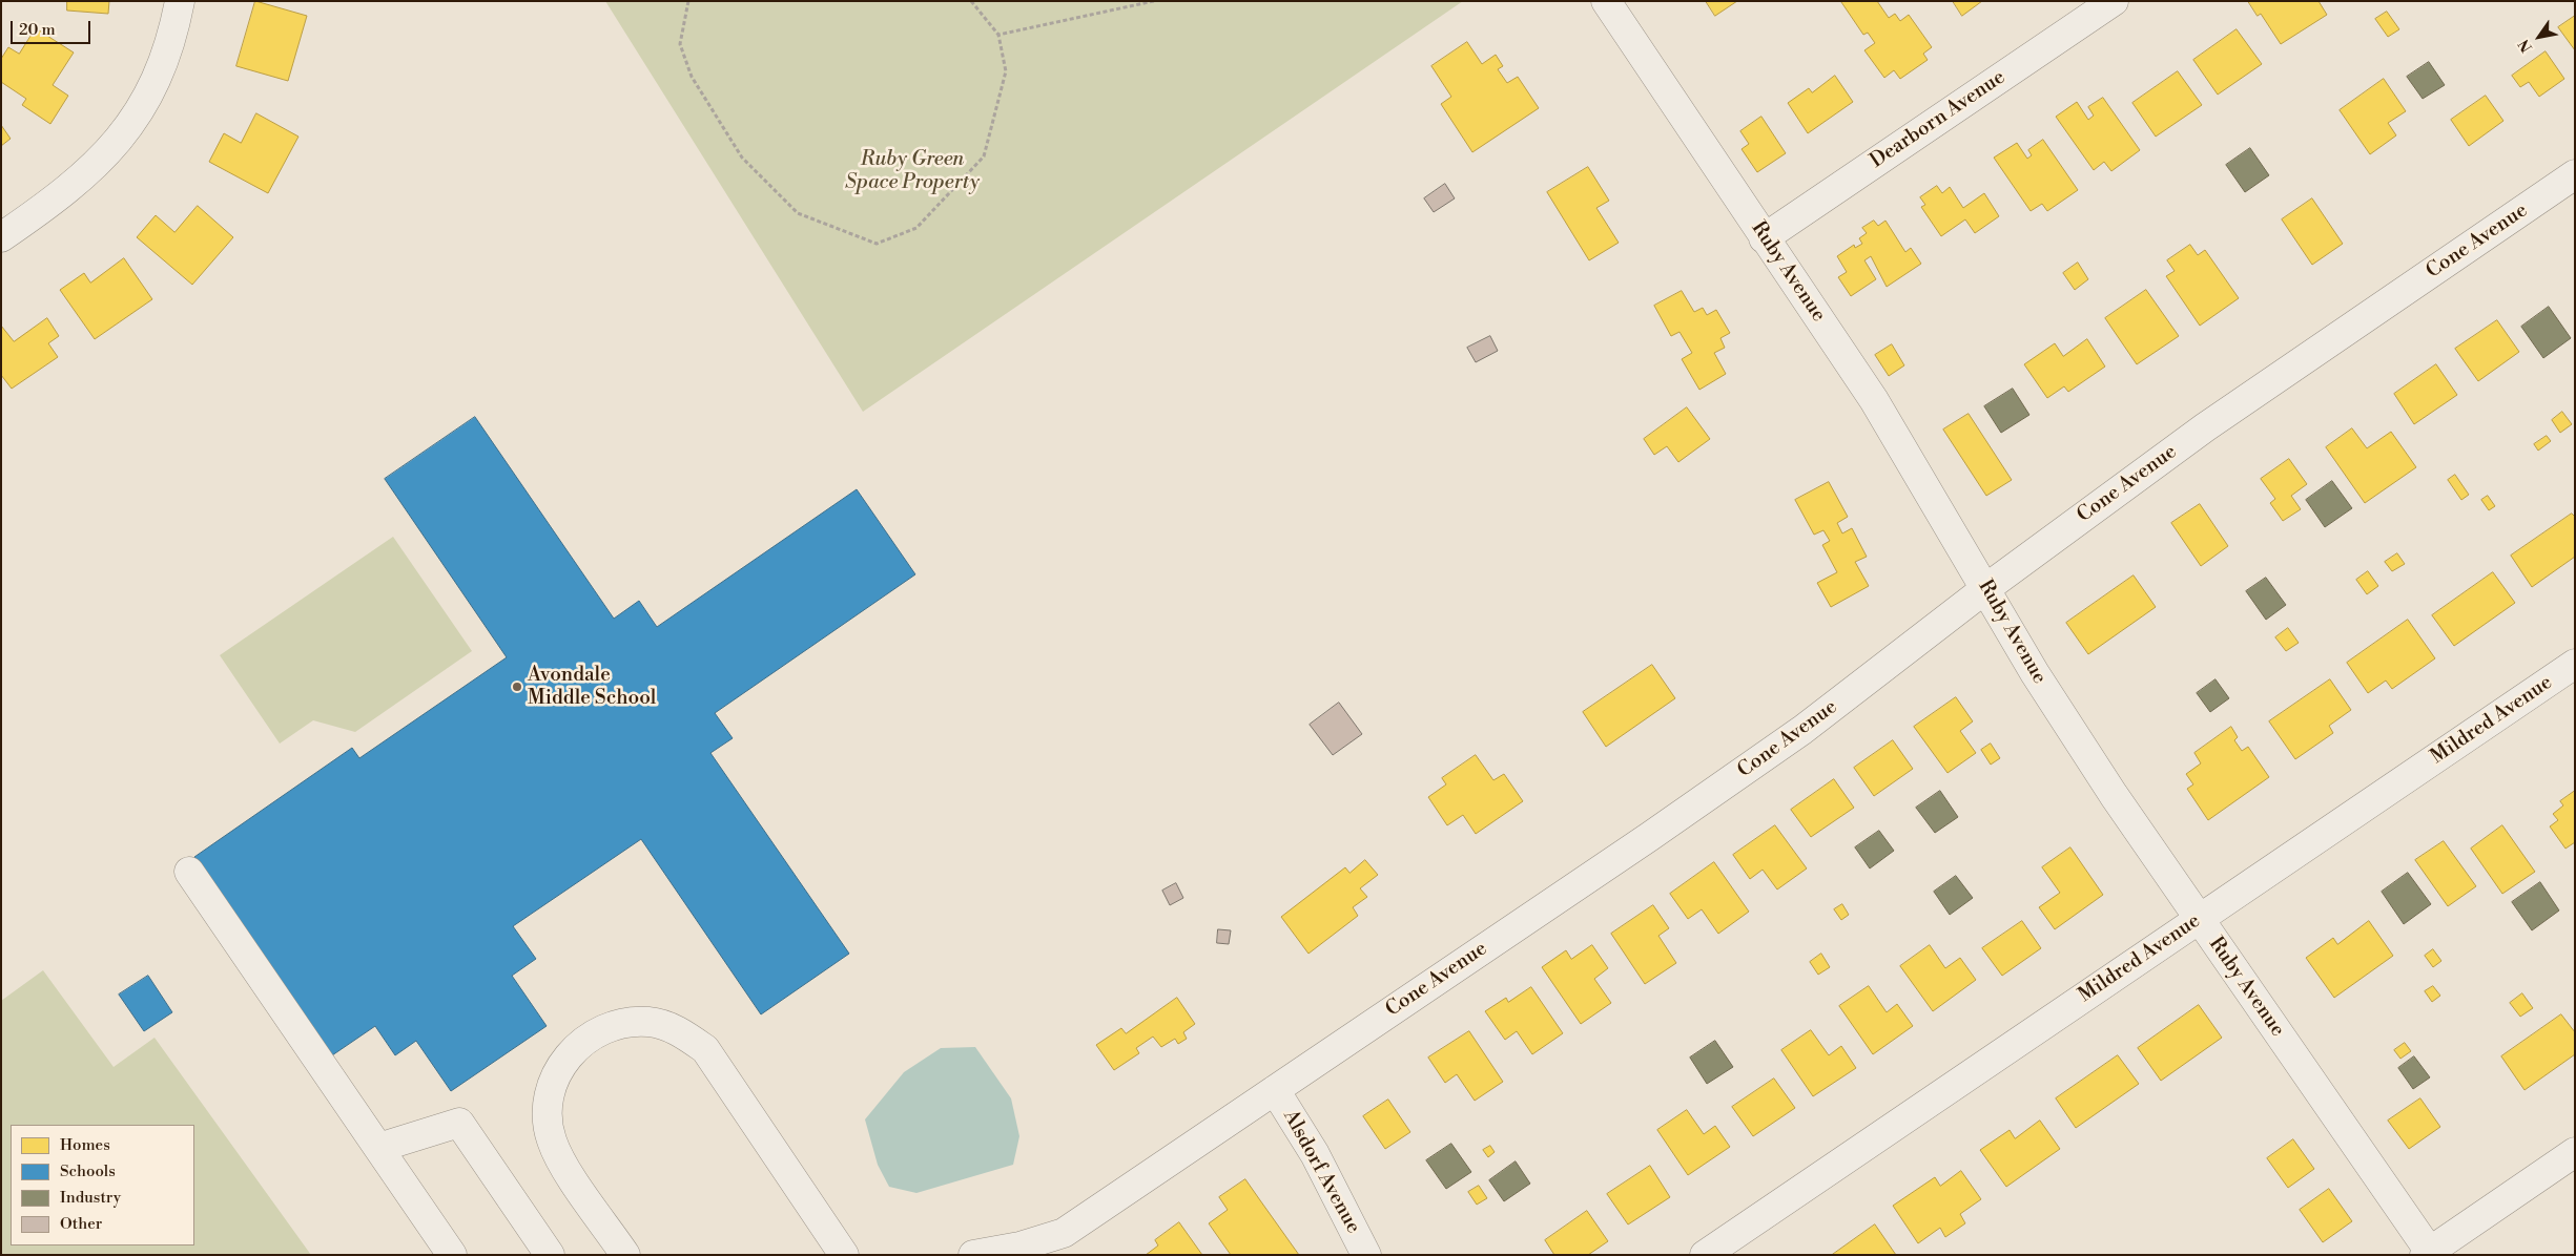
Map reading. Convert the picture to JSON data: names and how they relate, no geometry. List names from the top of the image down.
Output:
{
  "streets": {
    "street": [
      "Dearborn Avenue",
      "Cone Avenue",
      "Ruby Avenue",
      "Mildred Avenue",
      "Alsdorf Avenue"
    ]
  },
  "crossings": [
    ["Dearborn Avenue", "Ruby Avenue"],
    ["Cone Avenue", "Ruby Avenue"],
    ["Cone Avenue", "Alsdorf Avenue"],
    ["Ruby Avenue", "Mildred Avenue"]
  ],
  "parks": ["Ruby Green Space Property"],
  "places": ["Avondale Middle School"],
  "legend": [
    "Homes",
    "Schools",
    "Industry",
    "Other"
  ],
  "scale_bar": "20 m",
  "north": "bottom left"
}
